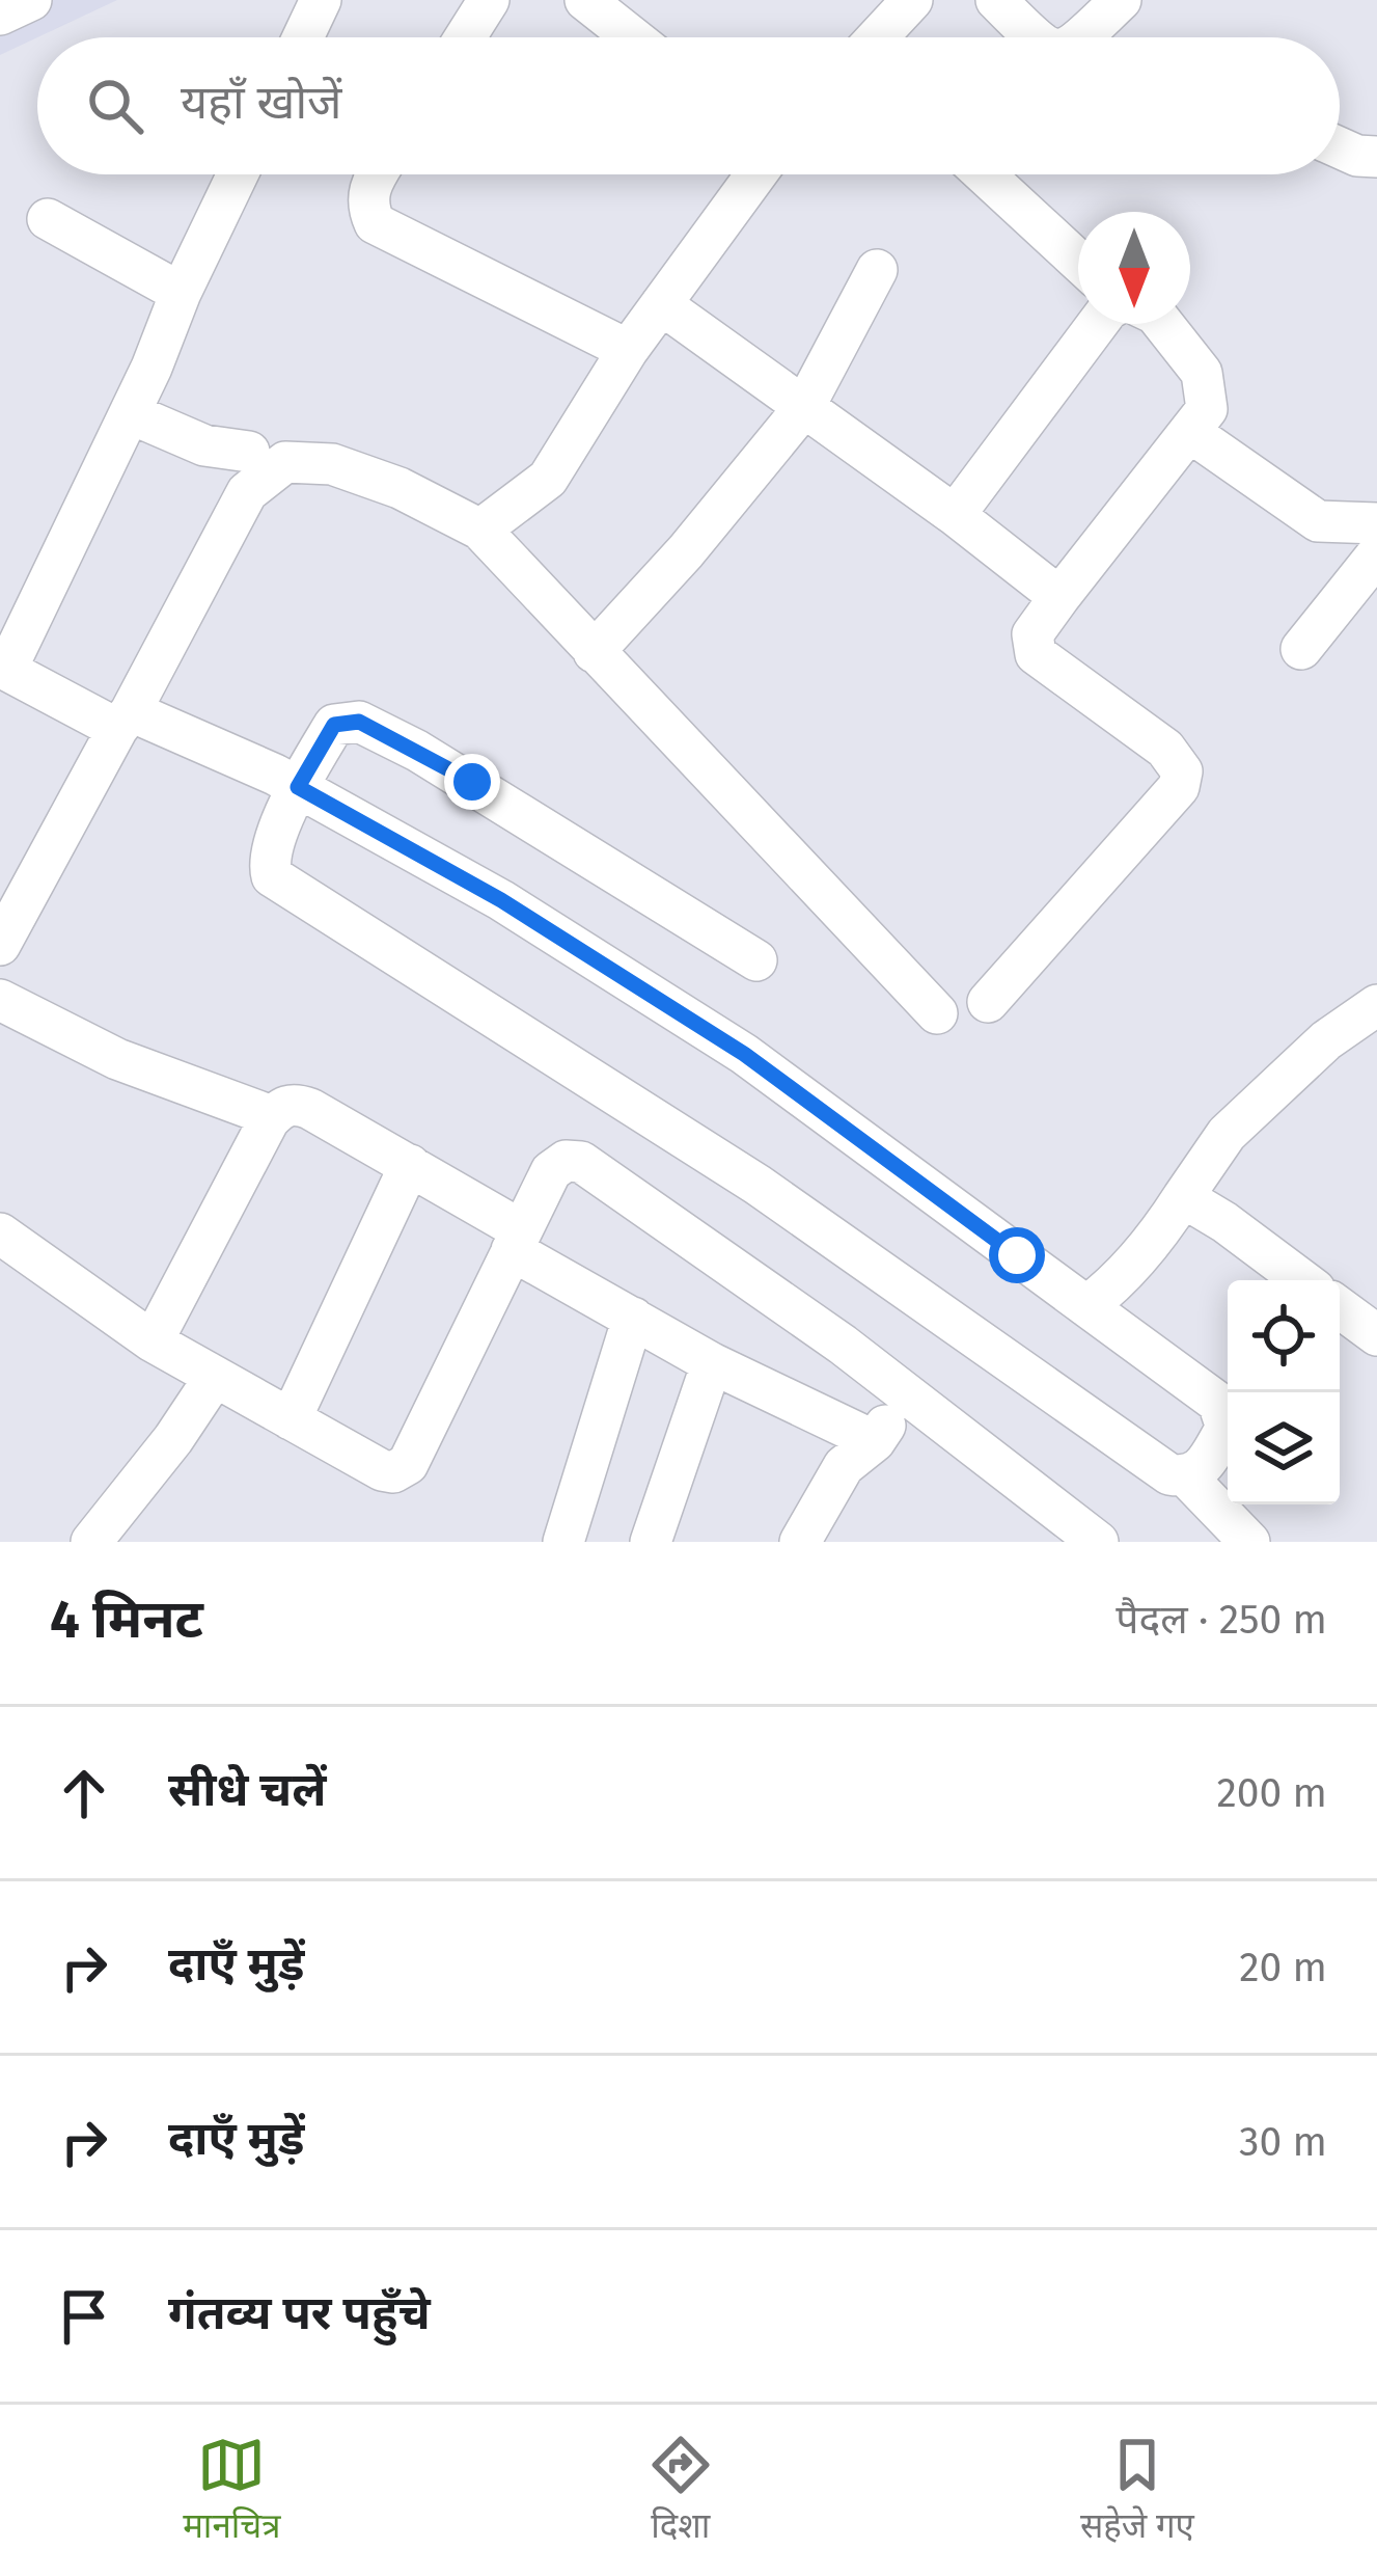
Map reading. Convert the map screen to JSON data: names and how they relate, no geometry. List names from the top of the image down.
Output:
{
  "north": "bottom",
  "page": {
    "search": "यहाँ खोजें",
    "heading": ["4 मिनट", "पैदल · 250 m"],
    "list": [
      ["सीधे चलें", "200 m"],
      ["दाएँ मुड़ें", "20 m"],
      ["दाएँ मुड़ें", "30 m"],
      "गंतव्य पर पहुँचे"
    ],
    "nav": ["मानचित्र", "दिशा", "सहेजे गए"]
  }
}
